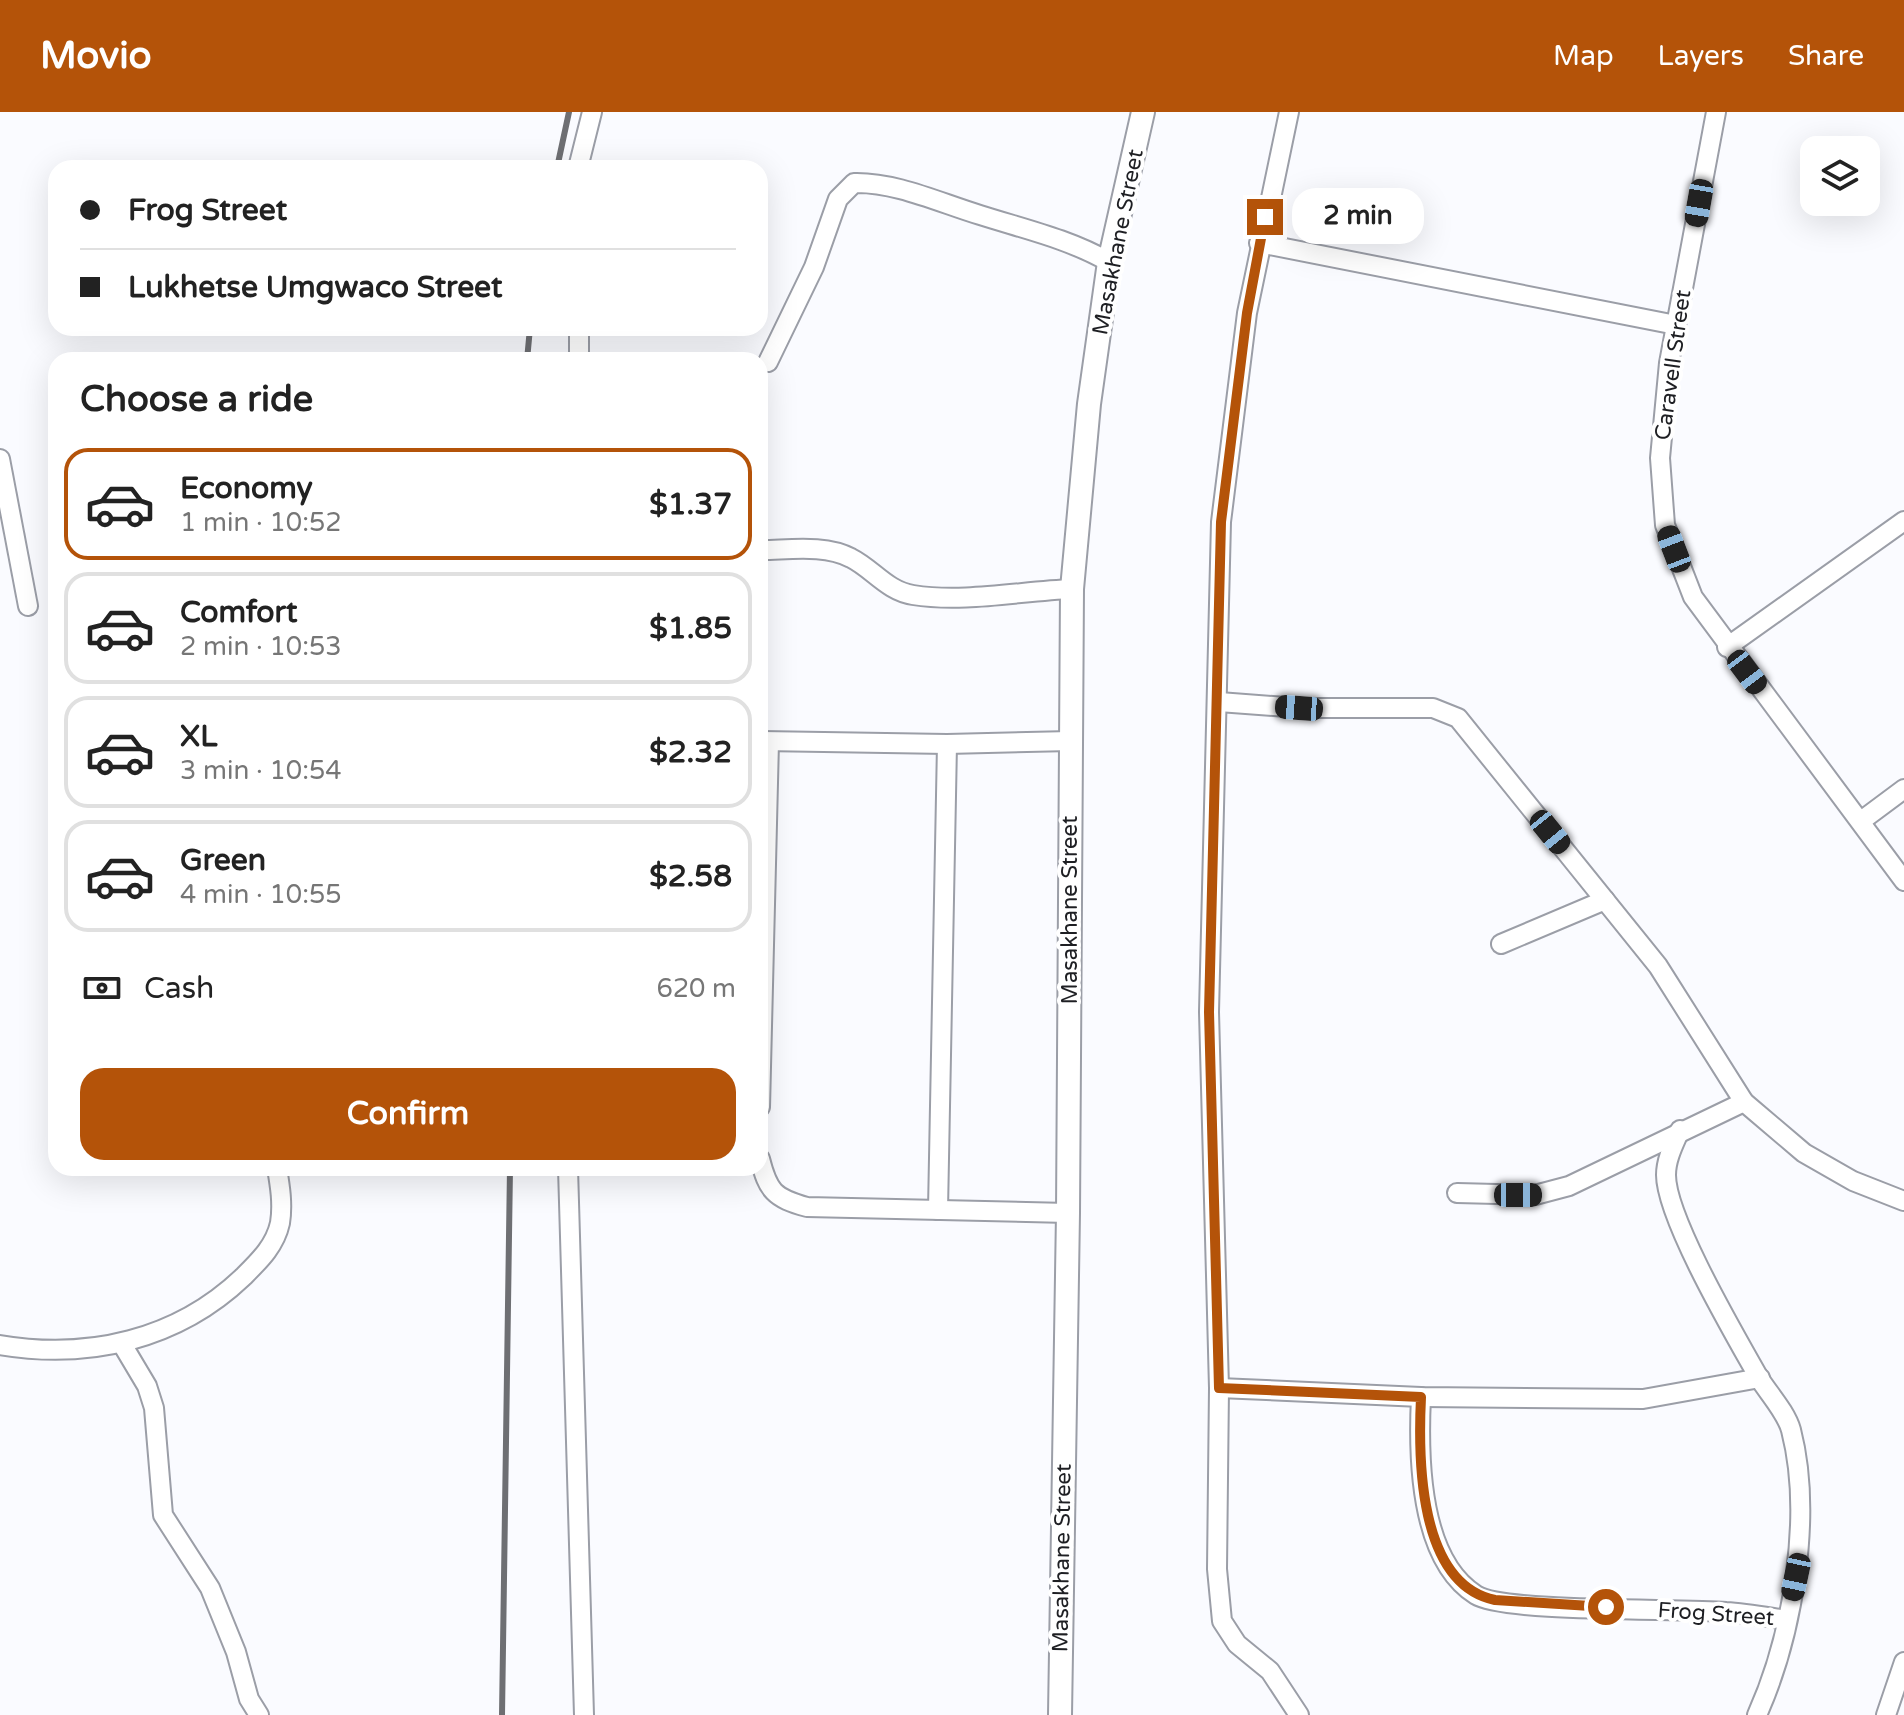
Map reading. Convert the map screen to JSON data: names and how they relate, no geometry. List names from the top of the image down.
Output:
{
  "streets": {
    "street": ["Masakhane Street", "Caravell Street", "Frog Street"]
  },
  "page": {
    "header": "Movio",
    "nav": ["Map", "Layers", "Share"],
    "banner": ["Frog Street", "Lukhetse Umgwaco Street"],
    "bubble": "2 min",
    "heading": "Choose a ride",
    "list": [
      {
        "name": "Economy",
        "note": "1 min · 10:52",
        "value": "$1.37"
      },
      {
        "name": "Comfort",
        "note": "2 min · 10:53",
        "value": "$1.85"
      },
      {
        "name": "XL",
        "note": "3 min · 10:54",
        "value": "$2.32"
      },
      {
        "name": "Green",
        "note": "4 min · 10:55",
        "value": "$2.58"
      }
    ],
    "pay": ["Cash", "620 m"],
    "buttons": "Confirm"
  }
}
